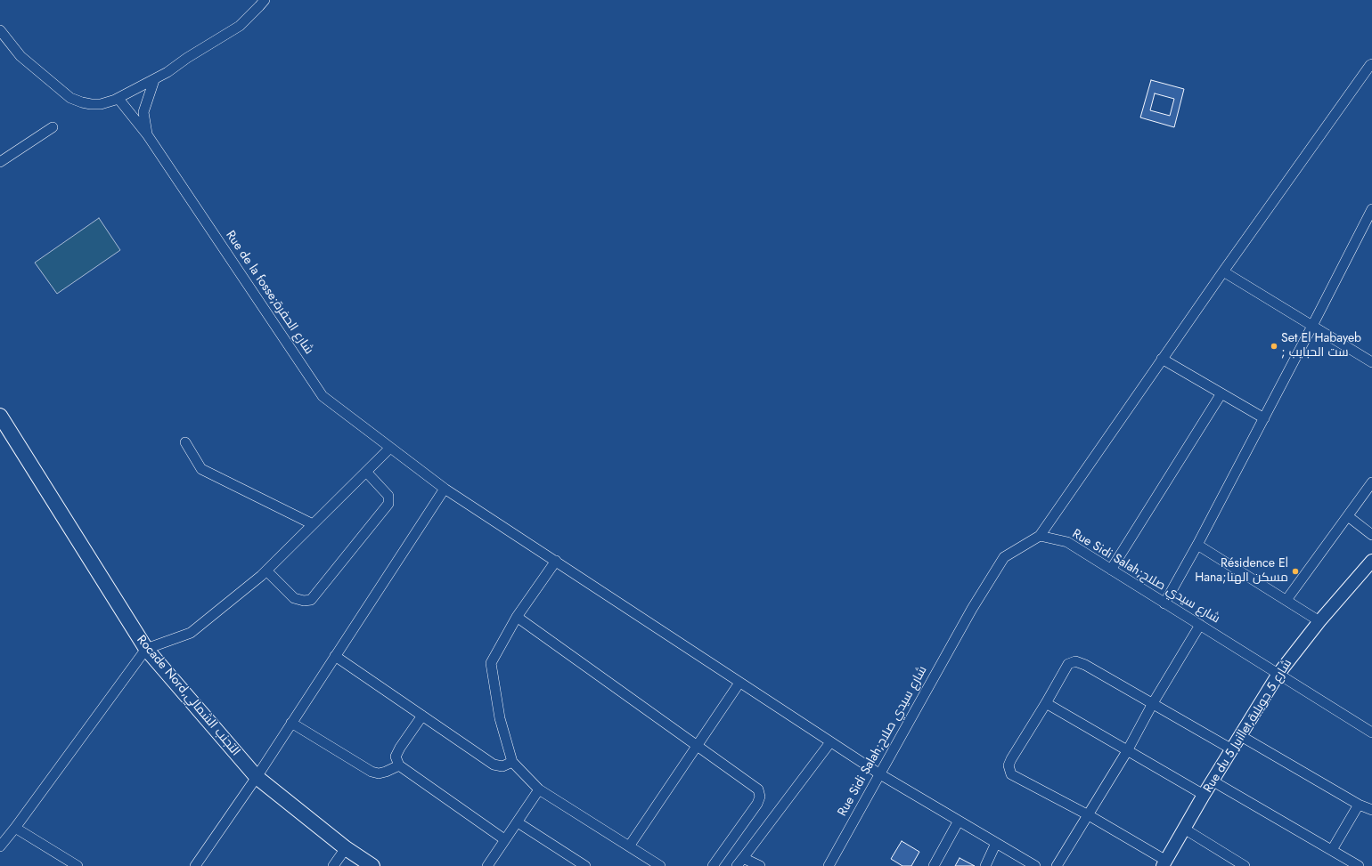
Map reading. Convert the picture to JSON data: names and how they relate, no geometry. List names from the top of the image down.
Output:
{
  "streets": {
    "main road": ["Rocade Nord,التجنب الشمالي"],
    "street": ["Rue de la fosse;شارع الحفرة", "Rue Sidi Salah;شارع سيدي صلاح", "Rue du 5 Juillet,شارع 5 جويلية"]
  },
  "crossings": [
    ["Rue de la fosse;شارع الحفرة", "Rue Sidi Salah;شارع سيدي صلاح"],
    ["Rue Sidi Salah;شارع سيدي صلاح", "Rue du 5 Juillet,شارع 5 جويلية"]
  ],
  "places": ["Set El Habayeb ; ست الحبايب", "Résidence El Hana;مسكن الهنا"]
}
